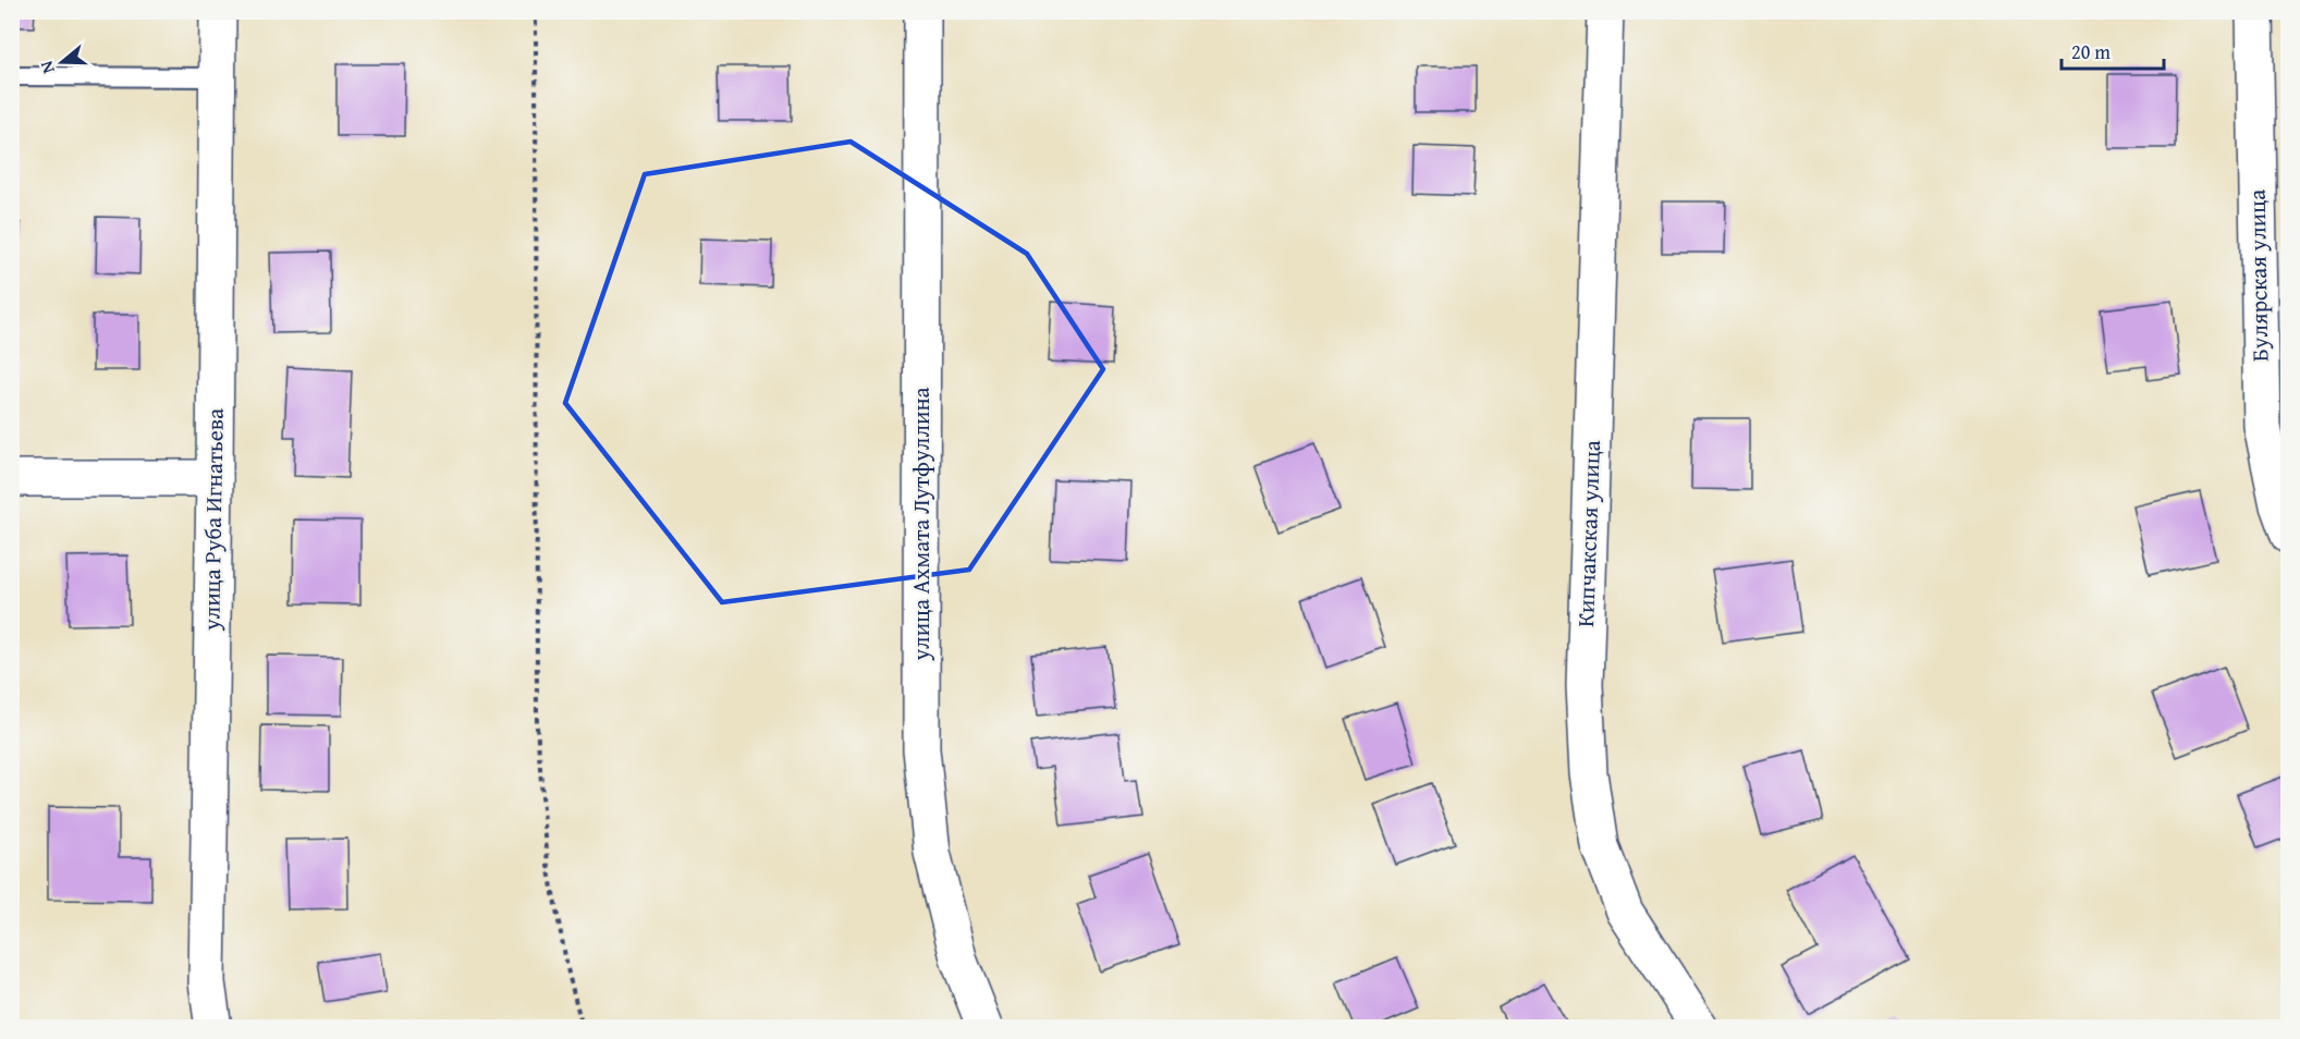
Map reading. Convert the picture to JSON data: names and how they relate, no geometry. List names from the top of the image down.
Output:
{
  "streets": {
    "street": [
      "Булярская улица",
      "улица Руба Игнатьева",
      "улица Ахмата Лутфуллина",
      "Кипчакская улица"
    ]
  },
  "scale_bar": "20 m",
  "north": "left"
}
